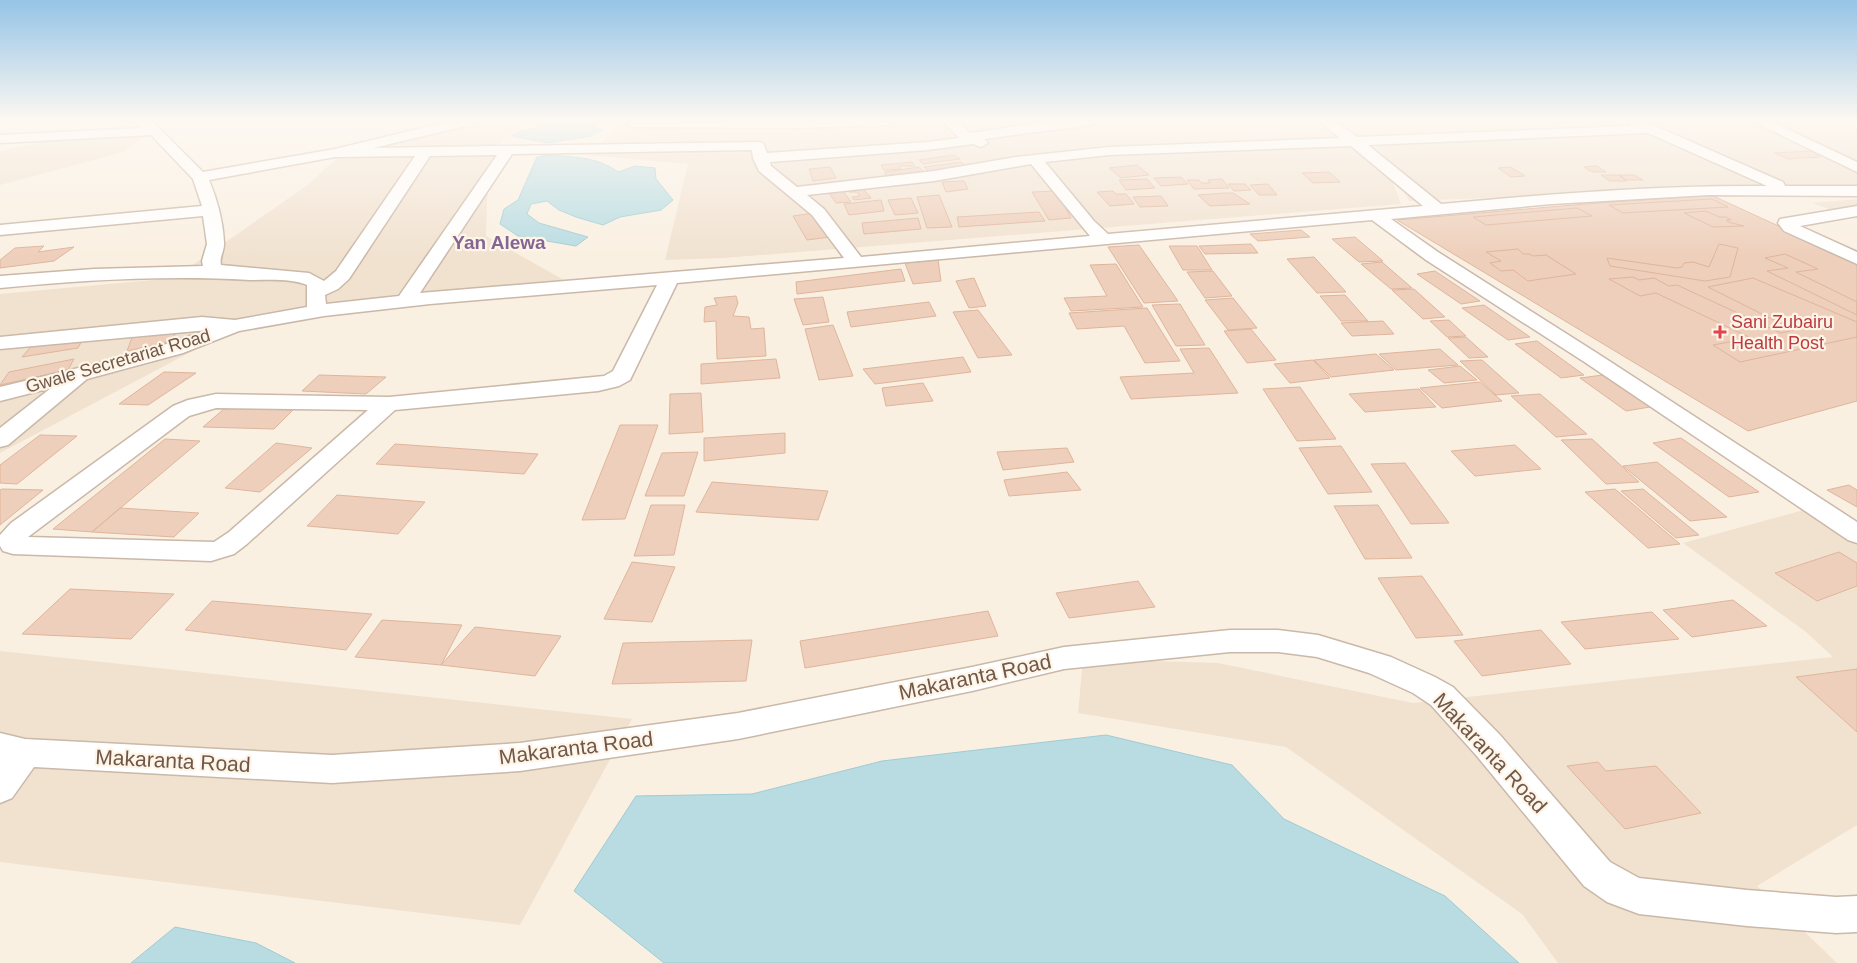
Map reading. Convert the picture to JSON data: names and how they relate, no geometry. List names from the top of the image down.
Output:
{
  "streets": {
    "street": ["Gwale Secretariat Road", "Makaranta Road"]
  },
  "districts": ["Yan Alewa"],
  "places": {
    "health": ["Sani Zubairu Health Post"]
  }
}
